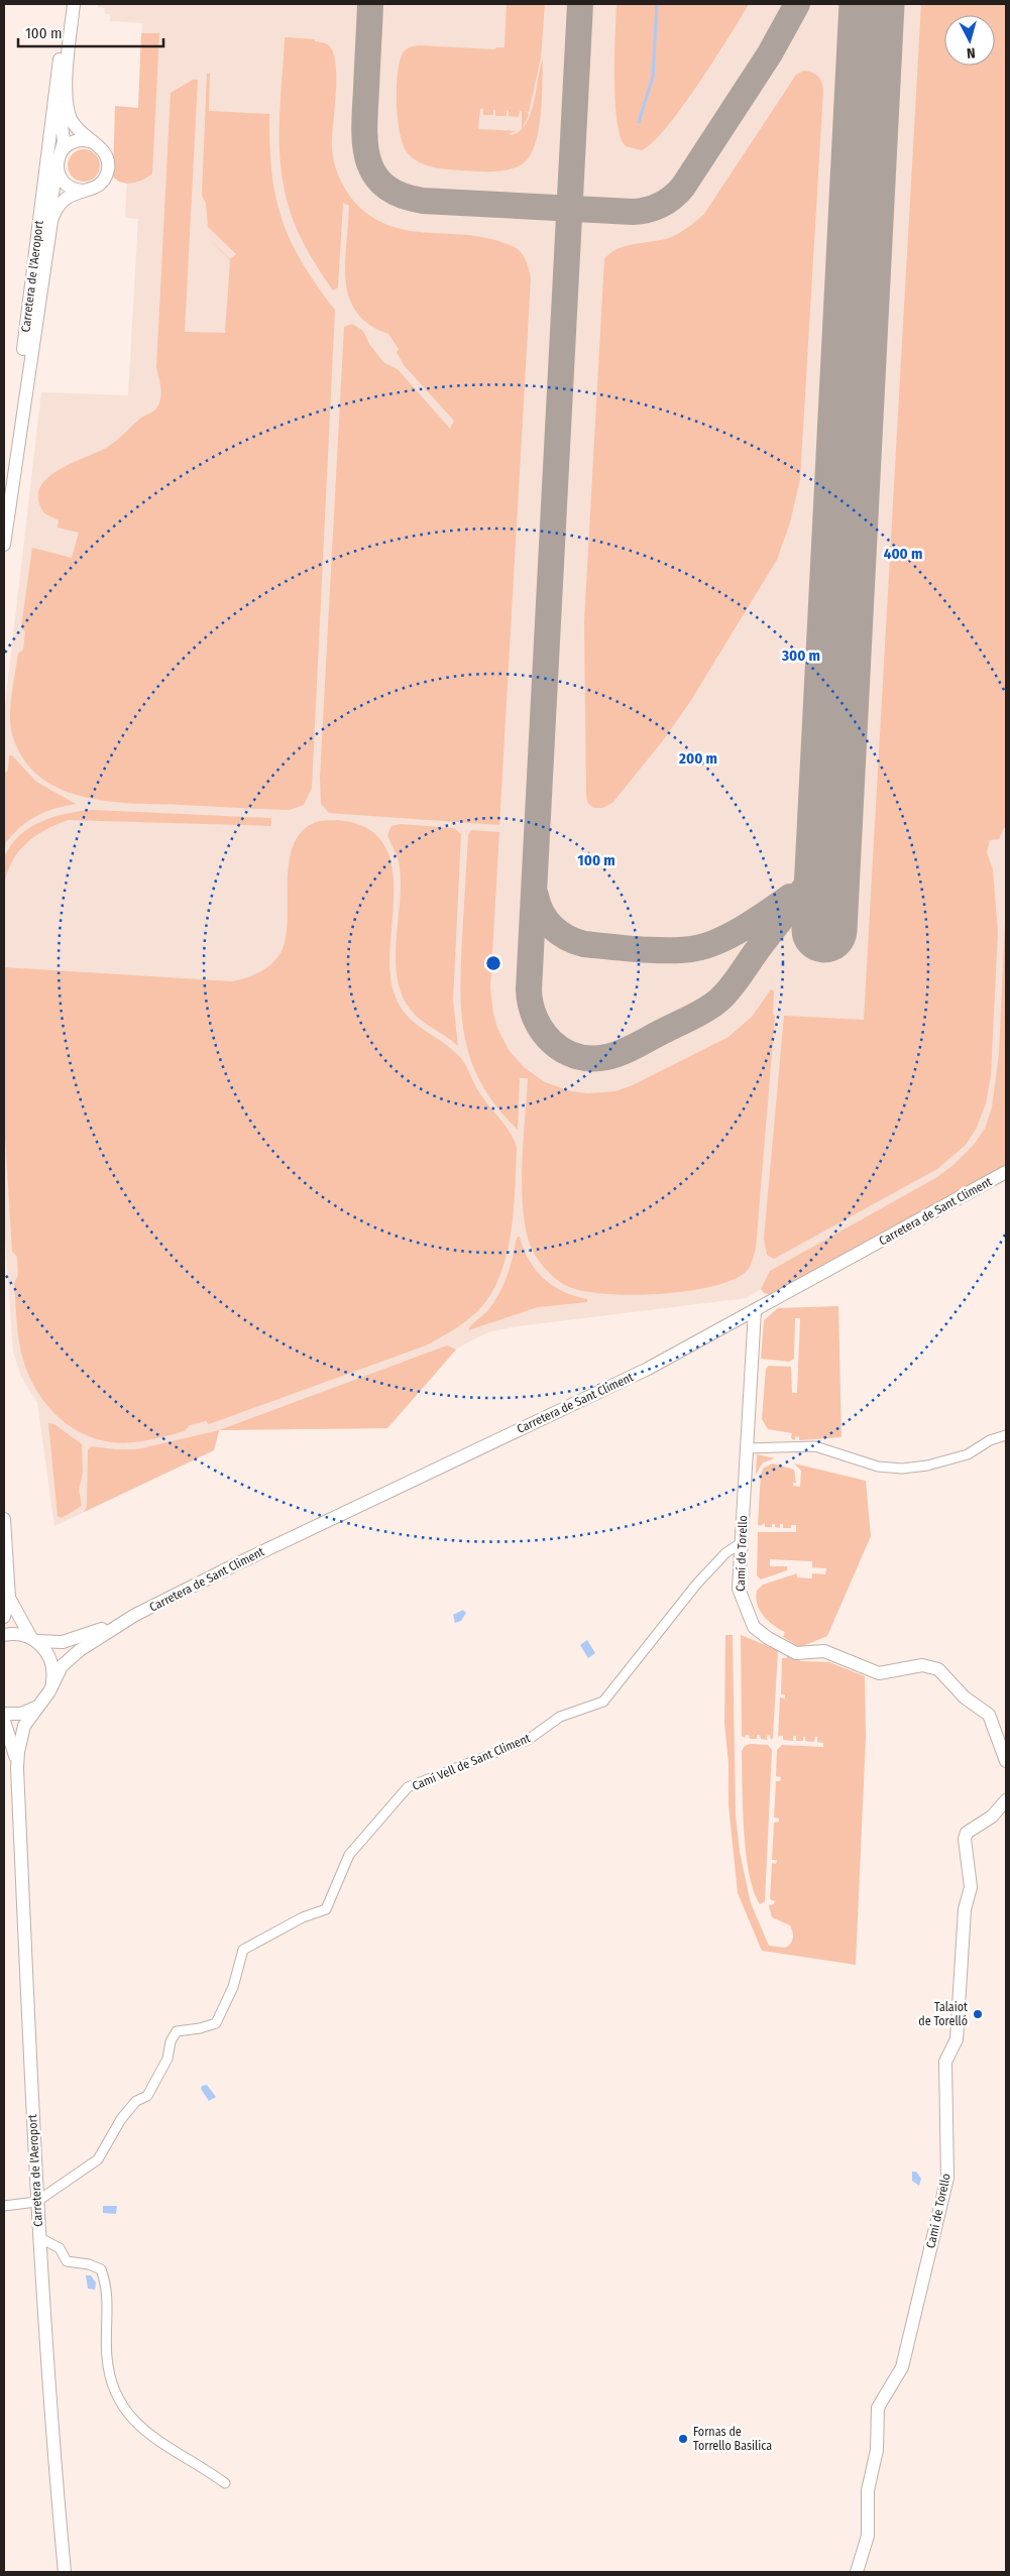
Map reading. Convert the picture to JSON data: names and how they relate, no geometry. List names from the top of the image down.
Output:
{
  "streets": {
    "main road": ["Carretera de l'Aeroport", "Carretera de Sant Climent", "Camí de Torello"],
    "street": ["Camí Vell de Sant Climent"]
  },
  "crossings": [
    ["Carretera de l'Aeroport", "Camí Vell de Sant Climent"],
    ["Carretera de Sant Climent", "Camí de Torello"],
    ["Camí de Torello", "Camí Vell de Sant Climent"]
  ],
  "places": ["Talaiot de Torelló", "Fornas de Torrello Basilica"],
  "scale_bar": "100 m",
  "north": "bottom",
  "rings": [
    "400 m",
    "300 m",
    "200 m",
    "100 m"
  ]
}
